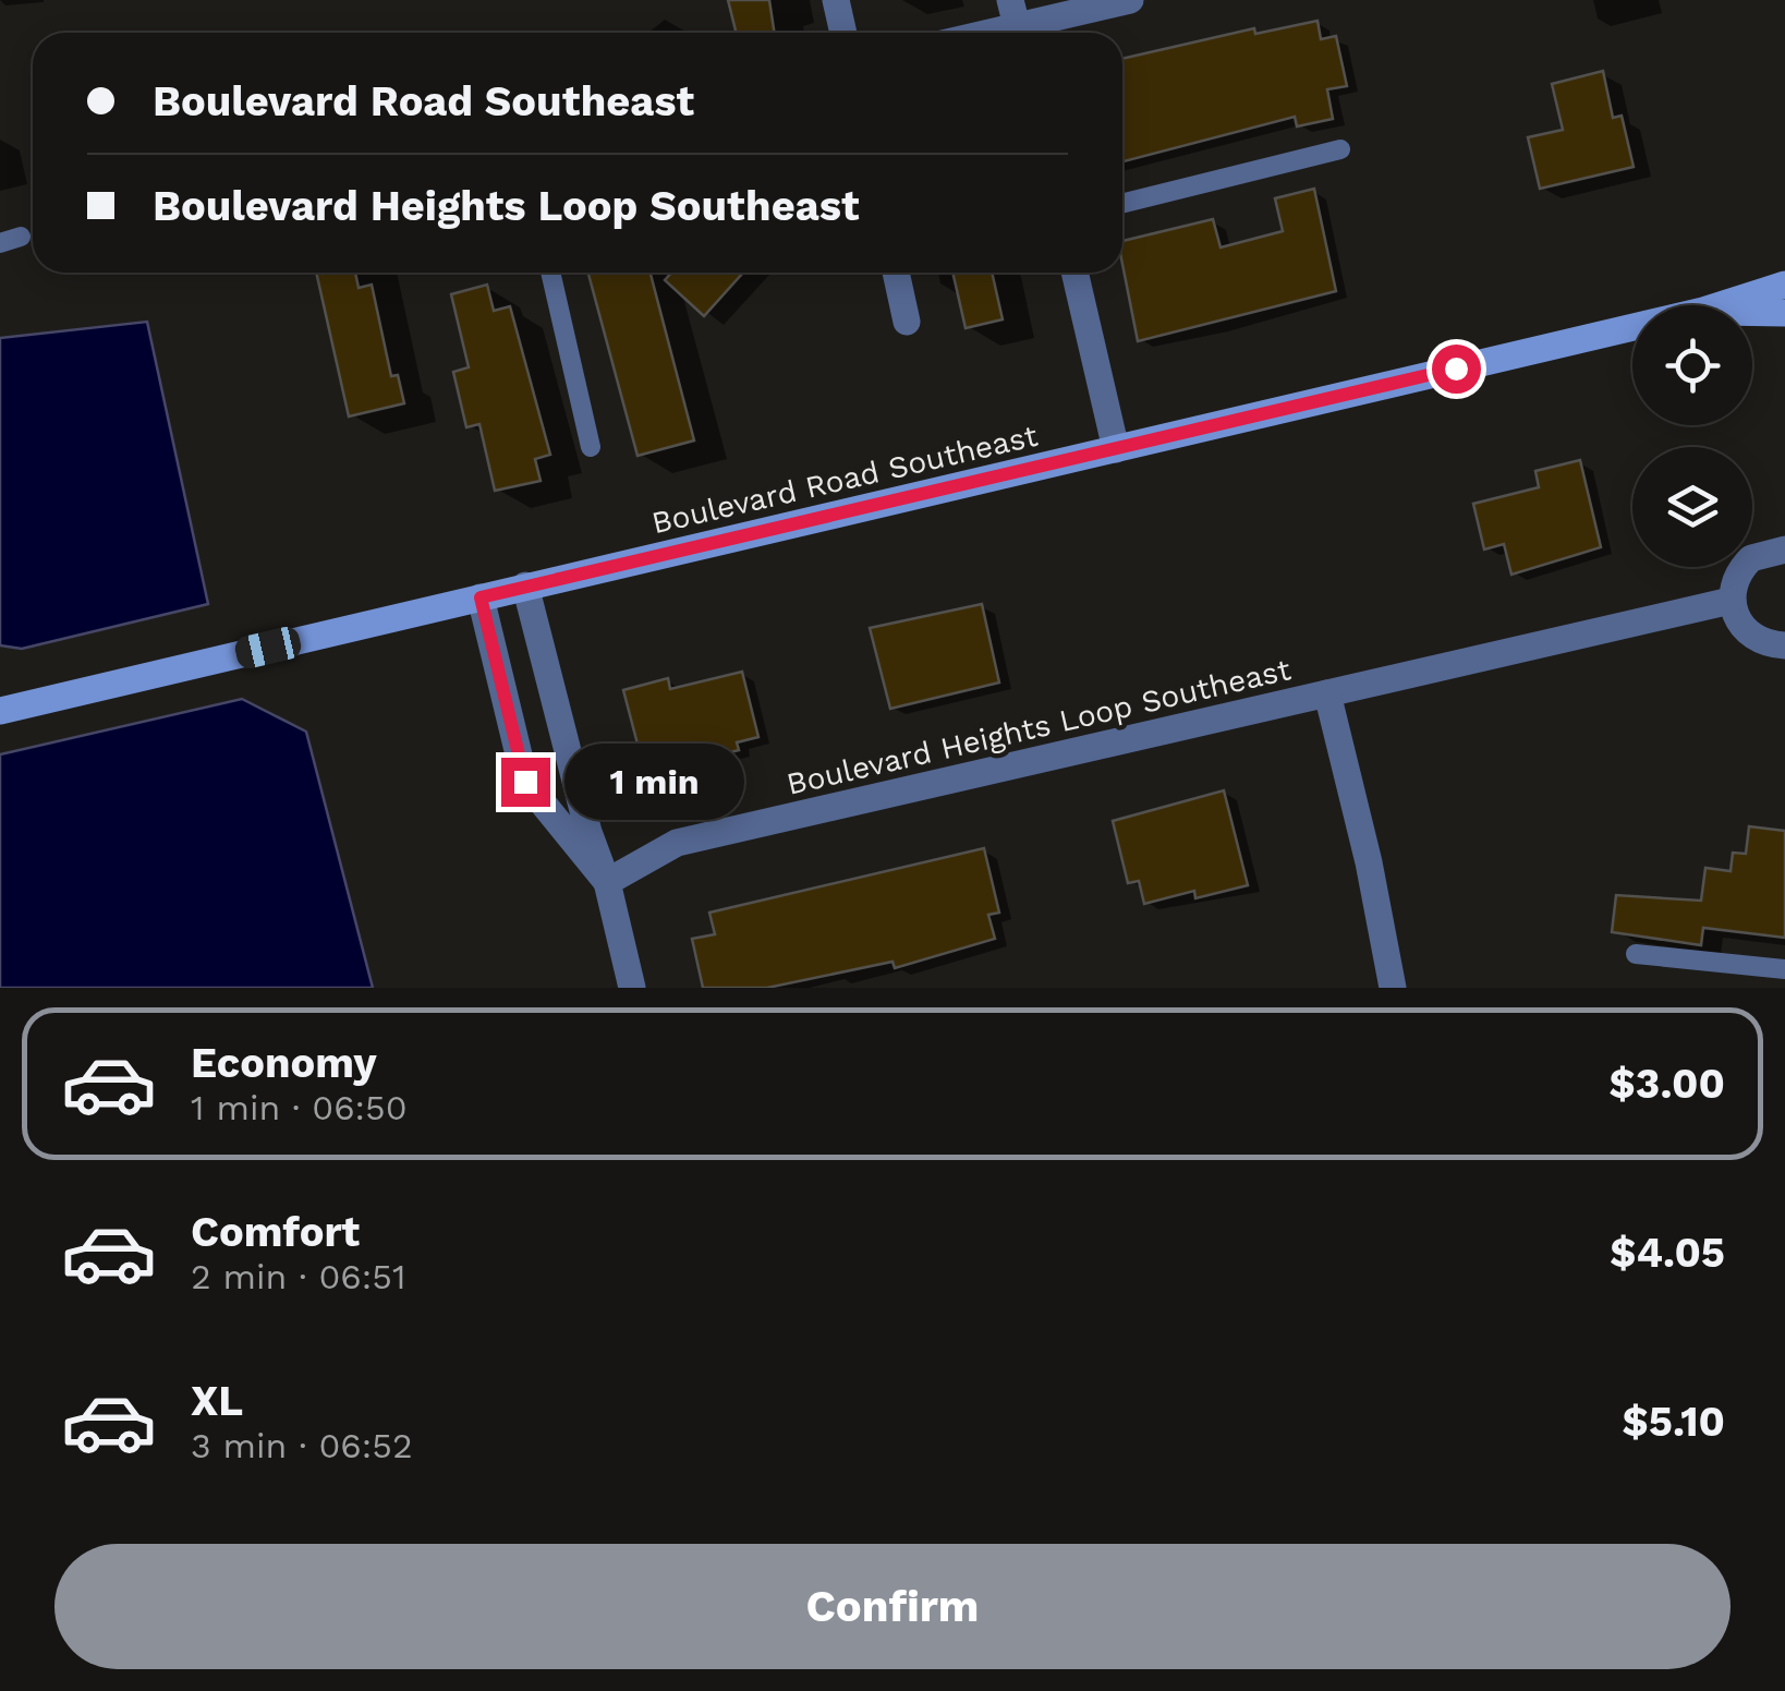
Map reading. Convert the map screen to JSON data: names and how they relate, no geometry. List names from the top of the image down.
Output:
{
  "streets": {
    "street": ["Boulevard Road Southeast", "Boulevard Heights Loop Southeast"]
  },
  "page": {
    "banner": ["Boulevard Road Southeast", "Boulevard Heights Loop Southeast"],
    "bubble": "1 min",
    "list": [
      {
        "name": "Economy",
        "note": "1 min · 06:50",
        "value": "$3.00"
      },
      {
        "name": "Comfort",
        "note": "2 min · 06:51",
        "value": "$4.05"
      },
      {
        "name": "XL",
        "note": "3 min · 06:52",
        "value": "$5.10"
      }
    ],
    "buttons": "Confirm"
  }
}
